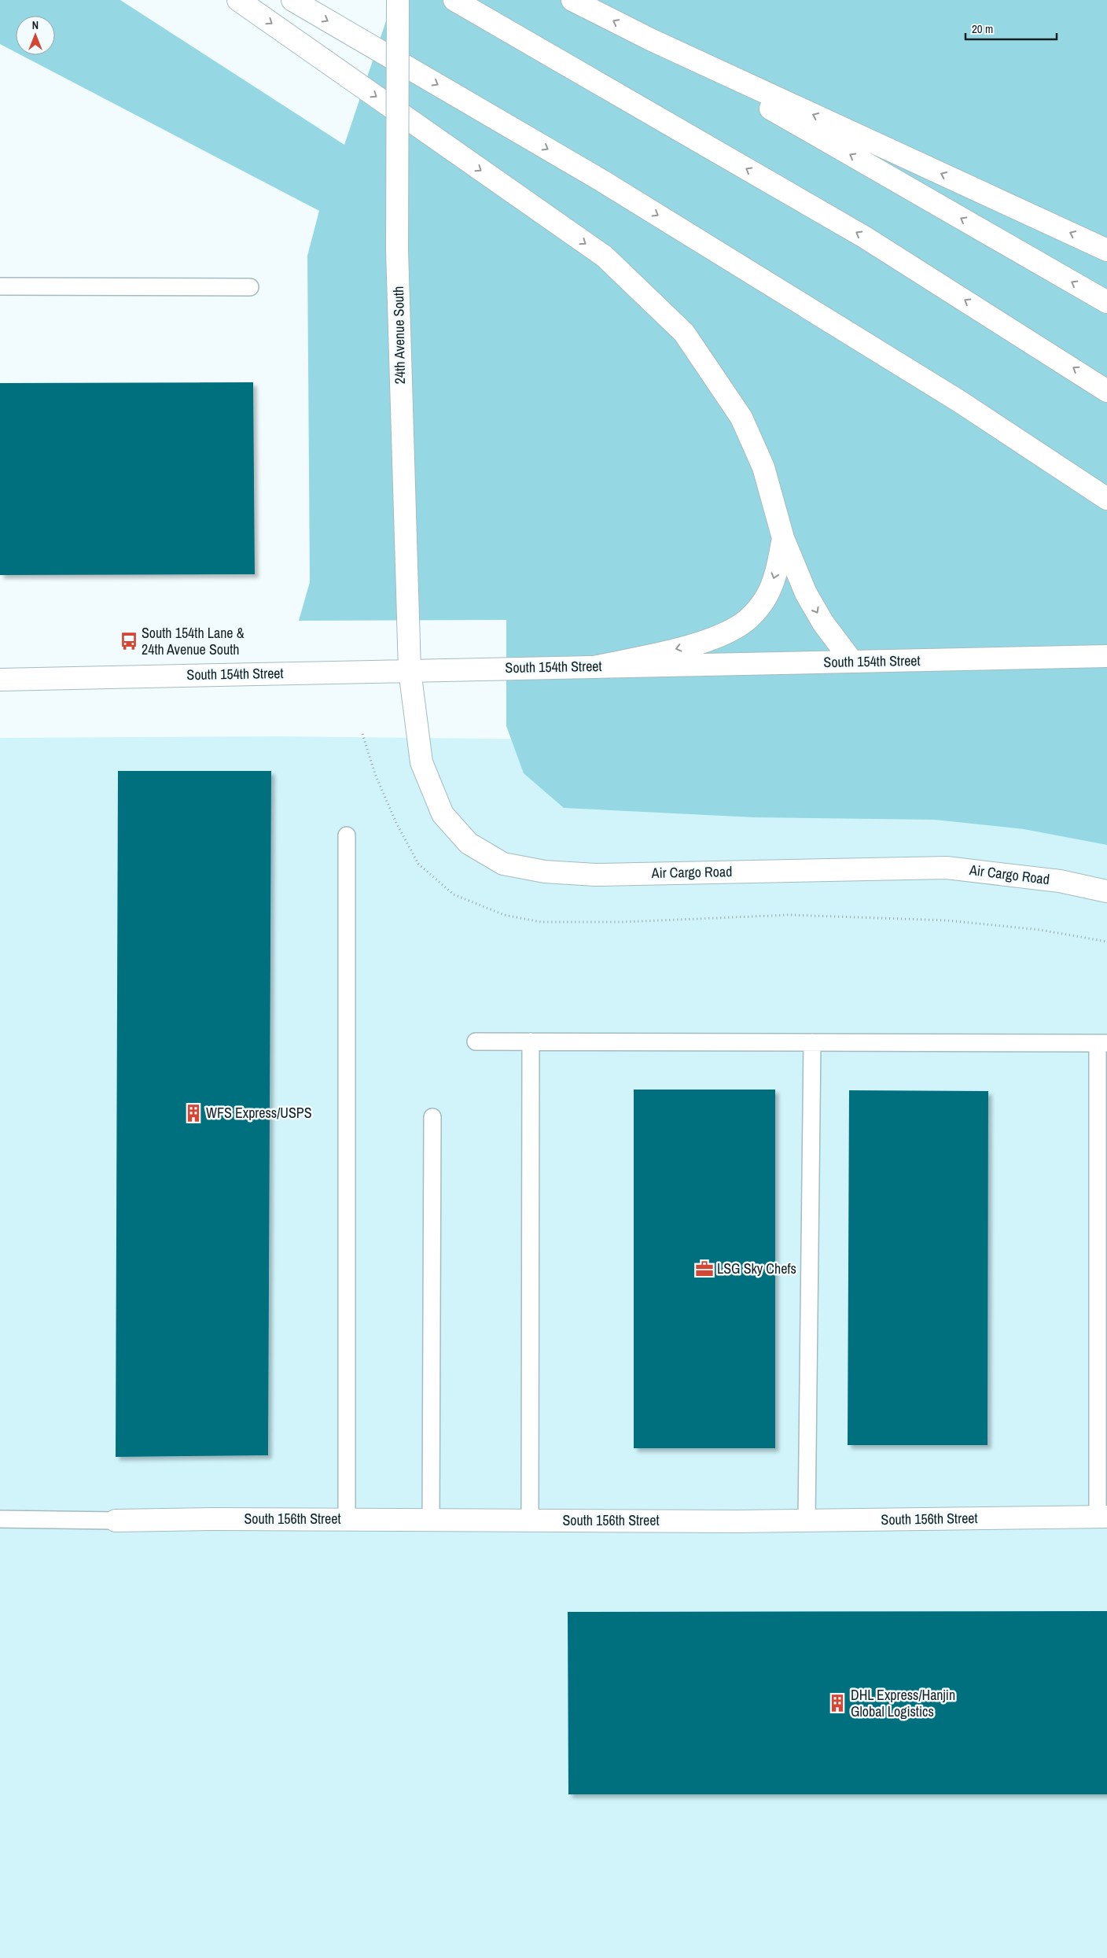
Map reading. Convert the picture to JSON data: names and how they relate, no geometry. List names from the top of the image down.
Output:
{
  "streets": {
    "main road": [
      "24th Avenue South",
      "South 154th Street",
      "Air Cargo Road",
      "South 156th Street"
    ]
  },
  "crossings": [
    ["24th Avenue South", "South 154th Street"],
    ["24th Avenue South", "Air Cargo Road"],
    ["South 154th Street", "Air Cargo Road"]
  ],
  "places": {
    "bus stop": ["South 154th Lane & 24th Avenue South"],
    "building": ["WFS Express/USPS", "DHL Express/Hanjin Global Logistics"],
    "office": ["LSG Sky Chefs"]
  },
  "scale_bar": "20 m",
  "north": "top"
}
